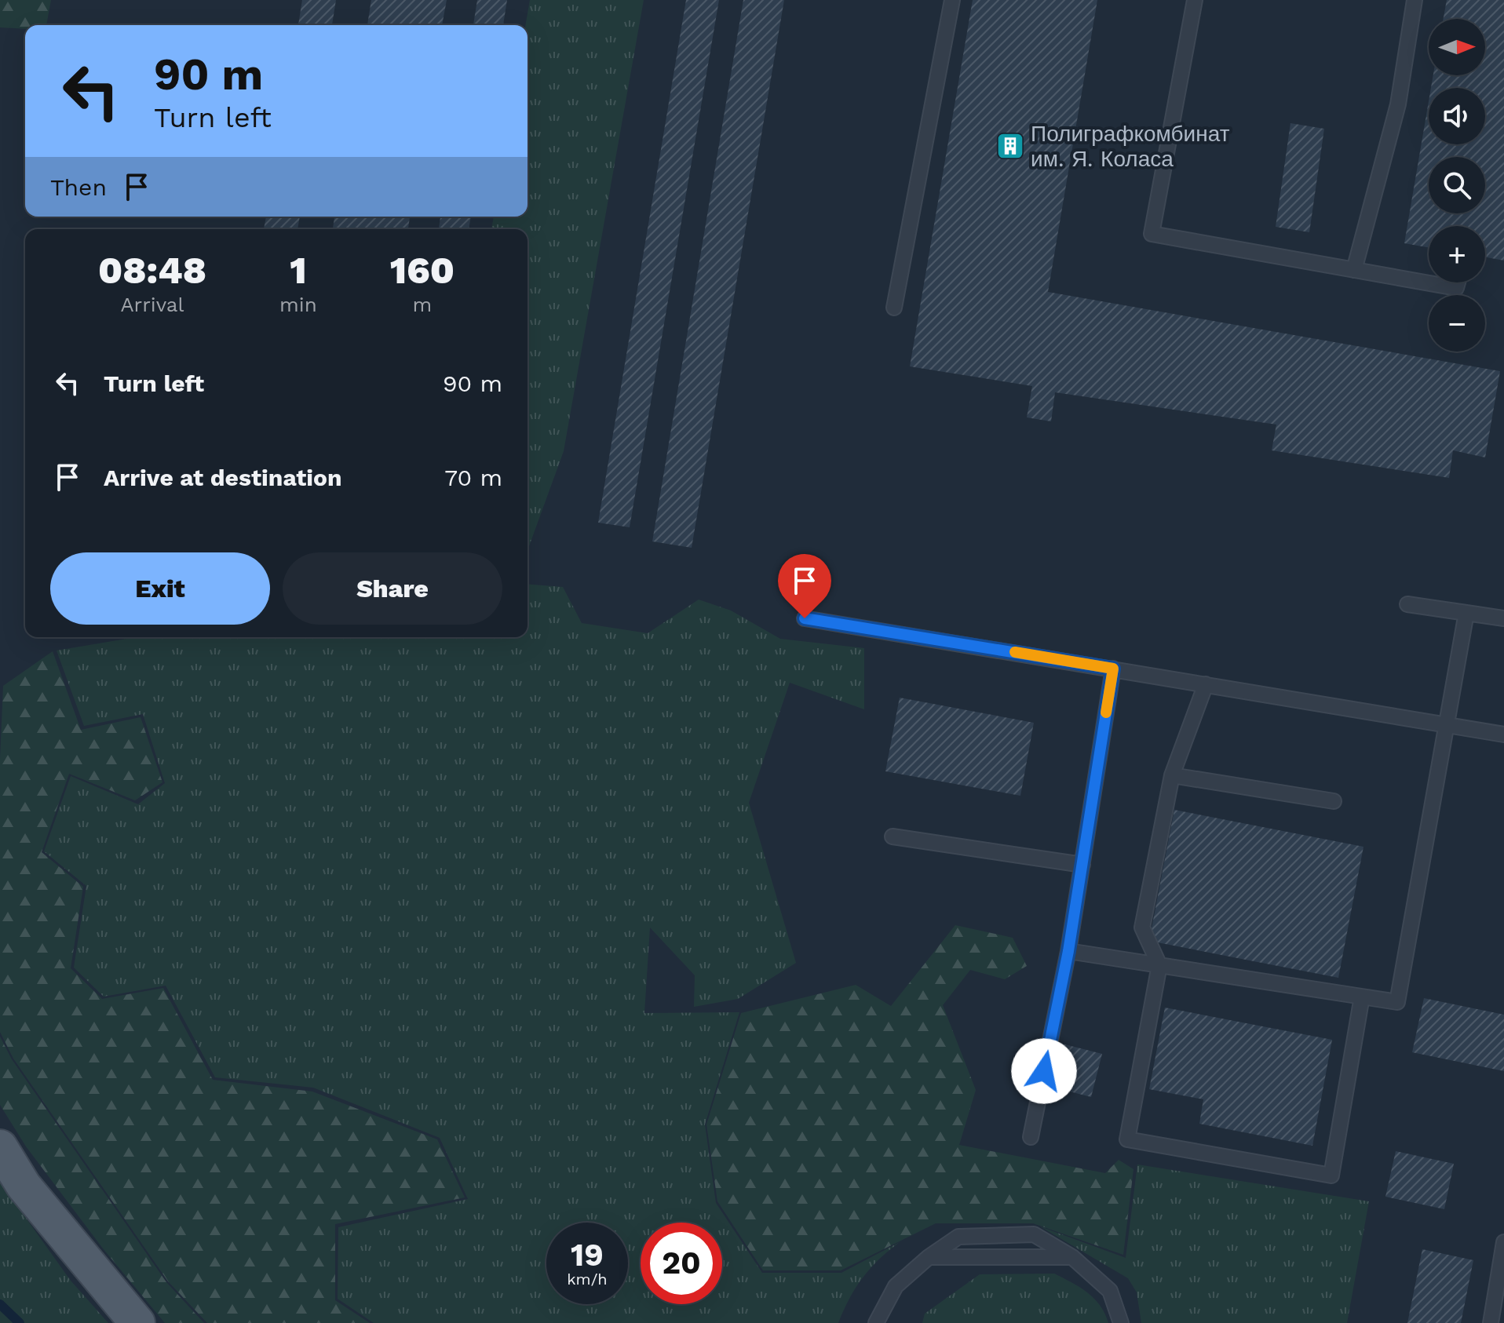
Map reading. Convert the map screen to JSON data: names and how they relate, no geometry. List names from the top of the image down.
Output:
{
  "places": {
    "building": ["Полиграфкомбинат им. Я. Коласа"]
  },
  "north": "right",
  "page": {
    "map_buttons": ["+", "−"],
    "turn": ["90 m", "Turn left"],
    "then": "Then",
    "eta": [
      "08:48",
      "Arrival",
      "1",
      "min",
      "160",
      "m"
    ],
    "list": [
      {
        "name": "Turn left",
        "value": "90 m"
      },
      {
        "name": "Arrive at destination",
        "value": "70 m"
      }
    ],
    "buttons": ["Exit", "Share"],
    "speed": "19 km/h",
    "limit": "20"
  }
}
